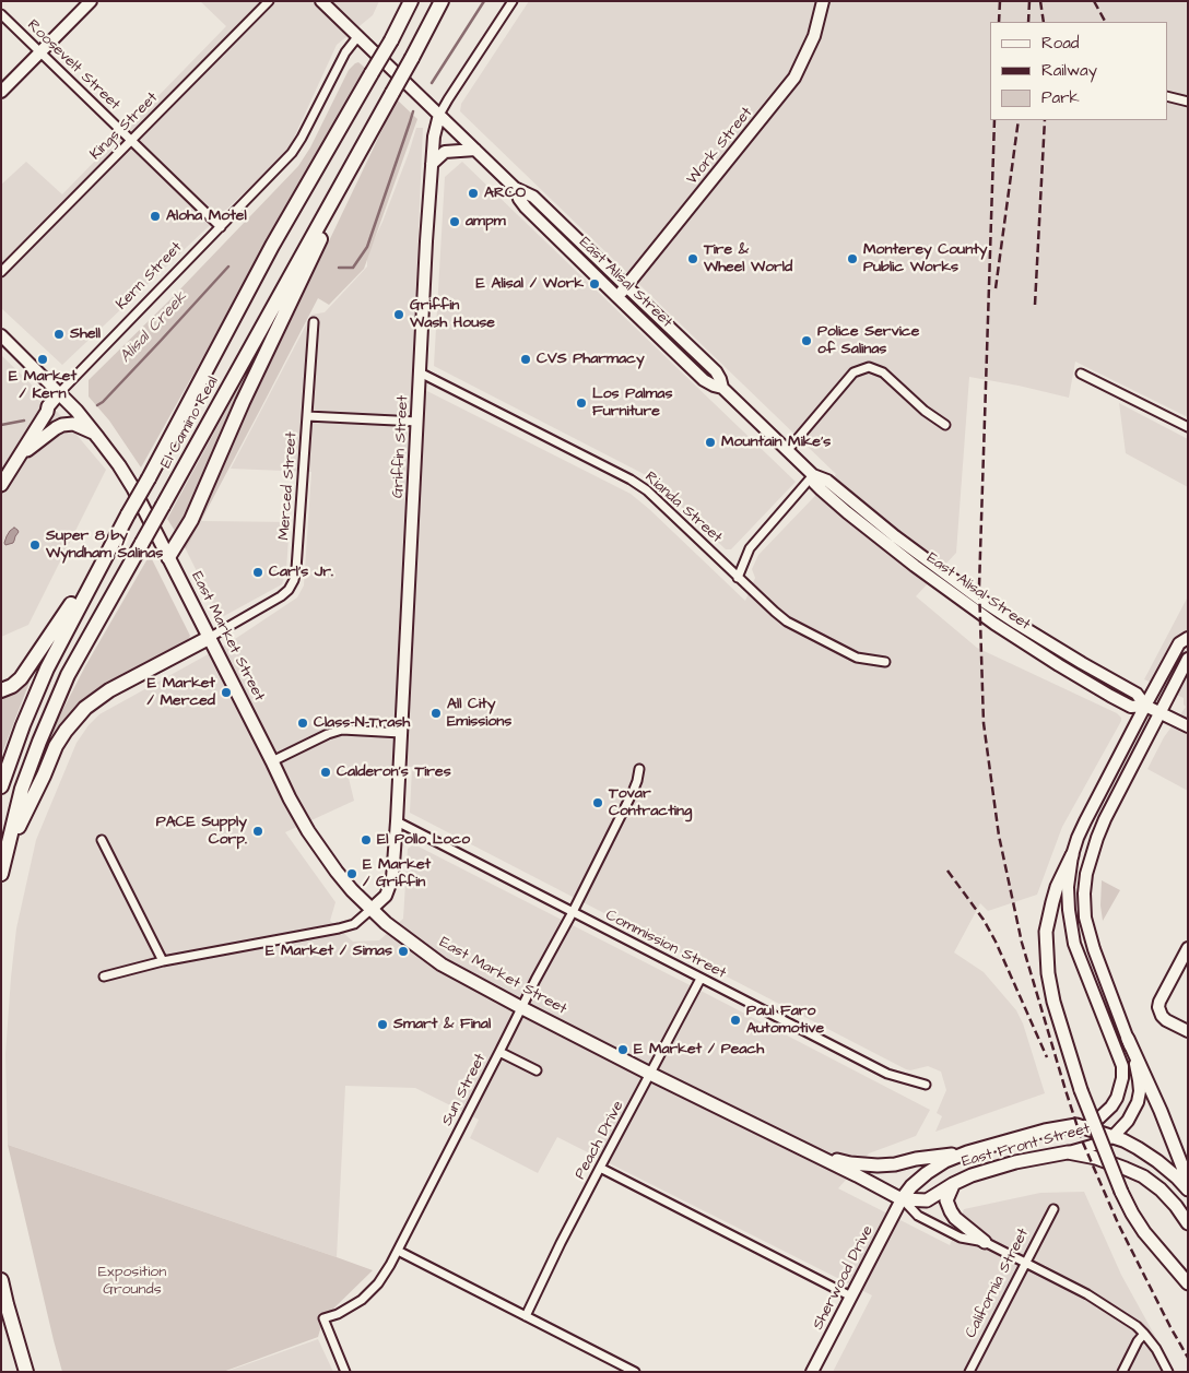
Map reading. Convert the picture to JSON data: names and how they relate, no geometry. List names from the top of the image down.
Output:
{
  "streets": {
    "highway": ["El Camino Real"],
    "main road": [
      "Work Street",
      "Kern Street",
      "East Alisal Street",
      "Griffin Street",
      "East Market Street",
      "East Front Street",
      "Sherwood Drive"
    ],
    "street": [
      "Roosevelt Street",
      "Kings Street",
      "Merced Street",
      "Rianda Street",
      "Commission Street",
      "Sun Street",
      "Peach Drive",
      "California Street"
    ]
  },
  "crossings": [
    ["Roosevelt Street", "Kings Street"],
    ["Roosevelt Street", "Kern Street"],
    ["Work Street", "East Alisal Street"],
    ["Kern Street", "East Alisal Street"],
    ["Kern Street", "East Market Street"],
    ["East Alisal Street", "Griffin Street"],
    ["East Alisal Street", "East Front Street"],
    ["El Camino Real", "East Market Street"],
    ["Griffin Street", "Rianda Street"],
    ["Griffin Street", "East Market Street"],
    ["Griffin Street", "Commission Street"],
    ["Merced Street", "East Market Street"],
    ["East Market Street", "Sun Street"],
    ["East Market Street", "Peach Drive"],
    ["East Market Street", "East Front Street"],
    ["East Market Street", "Sherwood Drive"],
    ["East Market Street", "California Street"],
    ["Commission Street", "Sun Street"],
    ["Commission Street", "Peach Drive"],
    ["East Front Street", "Sherwood Drive"]
  ],
  "water": ["Alisal Creek"],
  "parks": ["Exposition Grounds"],
  "places": [
    "ARCO",
    "Aloha Motel",
    "ampm",
    "Tire & Wheel World",
    "Monterey County Public Works",
    "E Alisal / Work",
    "Griffin Wash House",
    "Shell",
    "Police Service of Salinas",
    "E Market / Kern",
    "CVS Pharmacy",
    "Los Palmas Furniture",
    "Mountain Mike's",
    "Super 8 by Wyndham Salinas",
    "Carl's Jr.",
    "E Market / Merced",
    "All City Emissions",
    "Class-N-Trash",
    "Calderon's Tires",
    "Tovar Contracting",
    "PACE Supply Corp.",
    "El Pollo Loco",
    "E Market / Griffin",
    "E Market / Simas",
    "Paul Faro Automotive",
    "Smart & Final",
    "E Market / Peach"
  ],
  "legend": ["Road", "Railway", "Park"]
}
